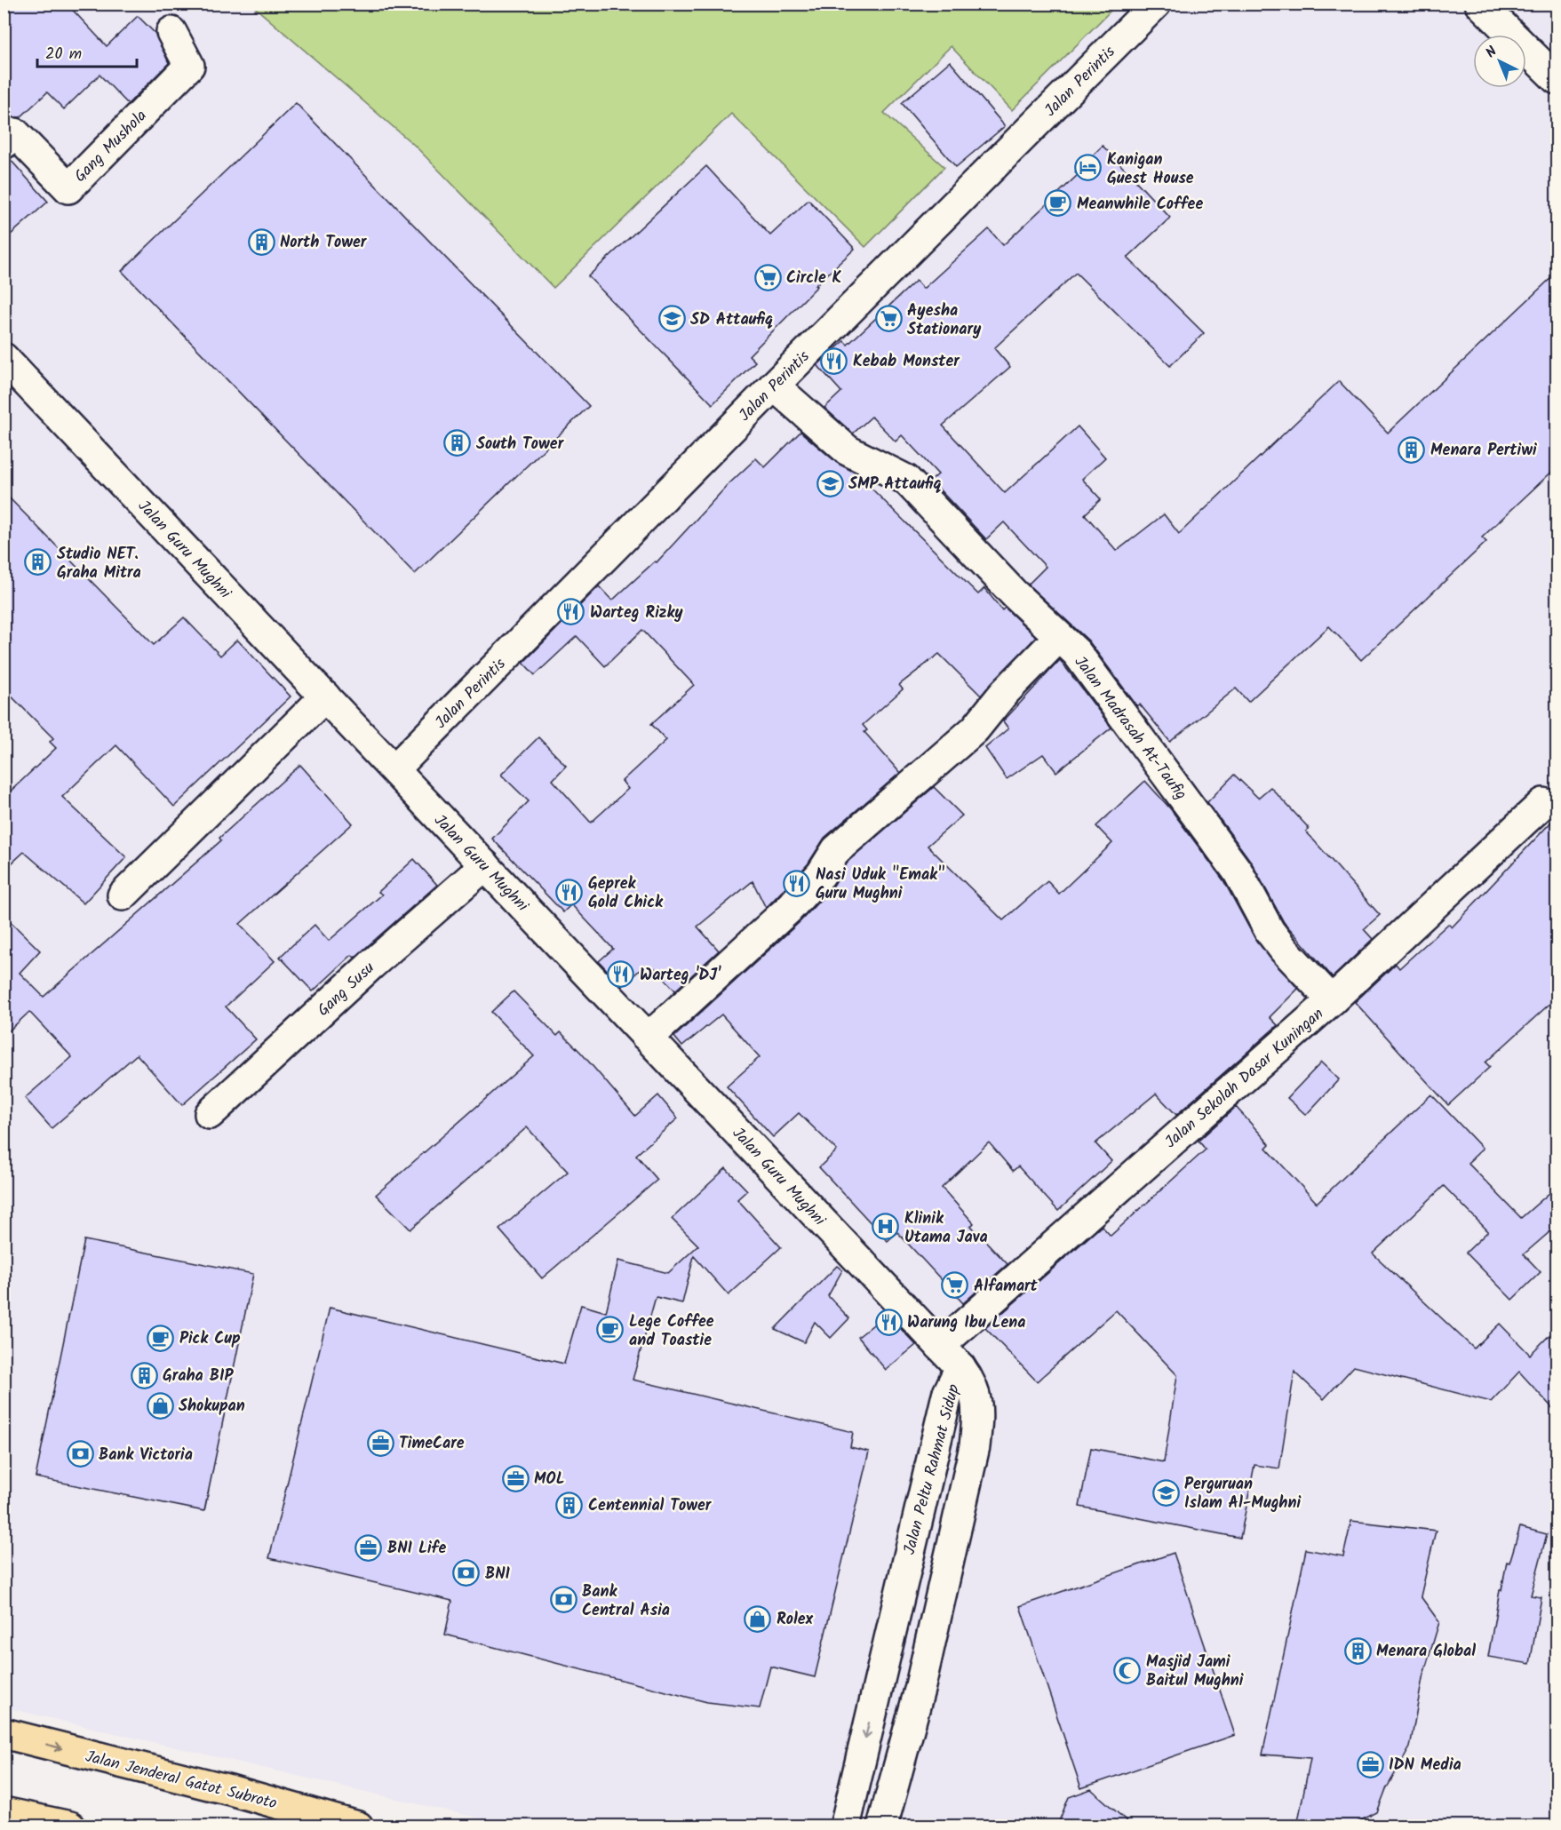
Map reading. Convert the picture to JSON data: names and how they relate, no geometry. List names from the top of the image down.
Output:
{
  "streets": {
    "highway": ["Jalan Jenderal Gatot Subroto"],
    "street": [
      "Jalan Perintis",
      "Gang Mushola",
      "Jalan Guru Mughni",
      "Jalan Madrasah At-Taufig",
      "Gang Susu",
      "Jalan Sekolah Dasar Kuningan",
      "Jalan Peltu Rahmat Sidup"
    ]
  },
  "crossings": [
    ["Jalan Perintis", "Jalan Guru Mughni"],
    ["Jalan Perintis", "Jalan Madrasah At-Taufig"],
    ["Jalan Guru Mughni", "Gang Susu"],
    ["Jalan Guru Mughni", "Jalan Sekolah Dasar Kuningan"],
    ["Jalan Guru Mughni", "Jalan Peltu Rahmat Sidup"],
    ["Jalan Madrasah At-Taufig", "Jalan Sekolah Dasar Kuningan"]
  ],
  "one_way": ["Jalan Jenderal Gatot Subroto"],
  "places": {
    "hotel": ["Kanigan Guest House"],
    "cafe": ["Meanwhile Coffee", "Lege Coffee and Toastie", "Pick Cup"],
    "building": [
      "North Tower",
      "South Tower",
      "Menara Pertiwi",
      "Studio NET. Graha Mitra",
      "Graha BIP",
      "Centennial Tower",
      "Menara Global"
    ],
    "supermarket": ["Circle K", "Ayesha Stationary", "Alfamart"],
    "school or university": ["SD Attaufiq", "SMP Attaufiq", "Perguruan Islam Al-Mughni"],
    "restaurant": [
      "Kebab Monster",
      "Warteg Rizky",
      "Nasi Uduk \"Emak\" Guru Mughni",
      "Geprek Gold Chick",
      "Warteg 'DJ'",
      "Warung Ibu Lena"
    ],
    "hospital": ["Klinik Utama Java"],
    "shop": ["Shokupan", "Rolex"],
    "office": [
      "TimeCare",
      "MOL",
      "BNI Life",
      "IDN Media"
    ],
    "bank": ["Bank Victoria", "BNI", "Bank Central Asia"],
    "mosque": ["Masjid Jami Baitul Mughni"]
  },
  "scale_bar": "20 m",
  "north": "top left"
}
